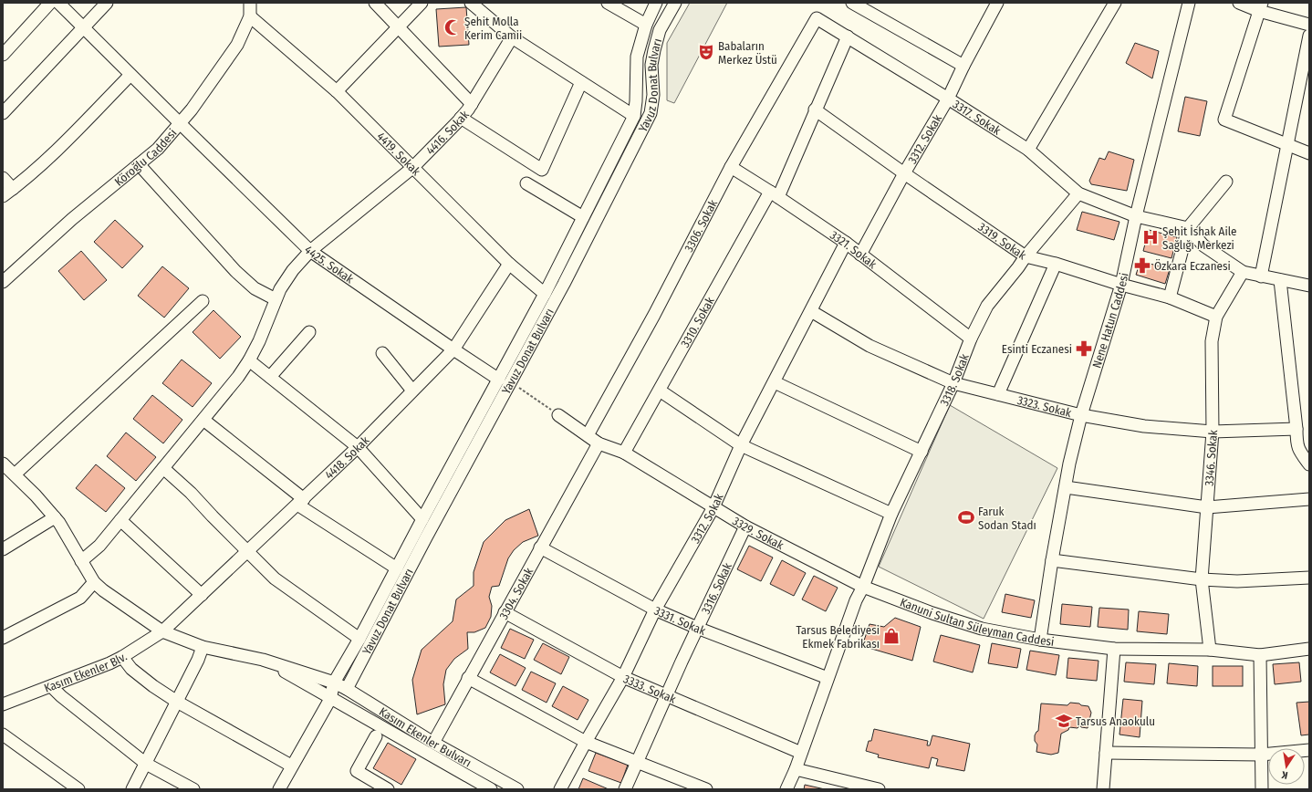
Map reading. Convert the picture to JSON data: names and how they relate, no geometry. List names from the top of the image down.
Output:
{
  "streets": {
    "street": [
      "Yavuz Donat Bulvarı",
      "3317. Sokak",
      "4416. Sokak",
      "3312. Sokak",
      "4419. Sokak",
      "Köroğlu Caddesi",
      "3306. Sokak",
      "3319. Sokak",
      "3321. Sokak",
      "4425. Sokak",
      "Nene Hatun Caddesi",
      "3310. Sokak",
      "3318. Sokak",
      "3323. Sokak",
      "4418. Sokak",
      "3346. Sokak",
      "3329. Sokak",
      "3316. Sokak",
      "3304. Sokak",
      "3331. Sokak",
      "Kanuni Sultan Süleyman Caddesi",
      "Kasım Ekenler Blv.",
      "3333. Sokak",
      "Kasım Ekenler Bulvarı"
    ]
  },
  "crossings": [
    ["Yavuz Donat Bulvarı", "4419. Sokak"],
    ["Yavuz Donat Bulvarı", "4425. Sokak"],
    ["Yavuz Donat Bulvarı", "Kasım Ekenler Bulvarı"],
    ["3317. Sokak", "3312. Sokak"],
    ["3317. Sokak", "3306. Sokak"],
    ["3317. Sokak", "Nene Hatun Caddesi"],
    ["3317. Sokak", "3310. Sokak"],
    ["3317. Sokak", "3318. Sokak"],
    ["4416. Sokak", "4419. Sokak"],
    ["4416. Sokak", "4425. Sokak"],
    ["3312. Sokak", "3319. Sokak"],
    ["3312. Sokak", "3321. Sokak"],
    ["3312. Sokak", "3323. Sokak"],
    ["3312. Sokak", "3329. Sokak"],
    ["3312. Sokak", "3331. Sokak"],
    ["3312. Sokak", "3333. Sokak"],
    ["4419. Sokak", "Köroğlu Caddesi"],
    ["4419. Sokak", "4418. Sokak"],
    ["Köroğlu Caddesi", "4425. Sokak"],
    ["3306. Sokak", "3321. Sokak"],
    ["3306. Sokak", "3329. Sokak"],
    ["3319. Sokak", "Nene Hatun Caddesi"],
    ["3319. Sokak", "3310. Sokak"],
    ["3319. Sokak", "3318. Sokak"],
    ["3319. Sokak", "3346. Sokak"],
    ["3321. Sokak", "3310. Sokak"],
    ["3321. Sokak", "3318. Sokak"],
    ["4425. Sokak", "4418. Sokak"],
    ["Nene Hatun Caddesi", "3323. Sokak"],
    ["Nene Hatun Caddesi", "Kanuni Sultan Süleyman Caddesi"],
    ["3310. Sokak", "3329. Sokak"],
    ["3318. Sokak", "3323. Sokak"],
    ["3318. Sokak", "3329. Sokak"],
    ["3318. Sokak", "Kanuni Sultan Süleyman Caddesi"],
    ["3323. Sokak", "3346. Sokak"],
    ["4418. Sokak", "Kasım Ekenler Blv."],
    ["3346. Sokak", "Kanuni Sultan Süleyman Caddesi"],
    ["3329. Sokak", "3316. Sokak"],
    ["3329. Sokak", "3304. Sokak"],
    ["3329. Sokak", "Kanuni Sultan Süleyman Caddesi"],
    ["3316. Sokak", "3331. Sokak"],
    ["3316. Sokak", "3333. Sokak"],
    ["3304. Sokak", "3331. Sokak"],
    ["3304. Sokak", "3333. Sokak"],
    ["3304. Sokak", "Kasım Ekenler Bulvarı"]
  ],
  "places": {
    "mosque": ["Şehit Molla Kerim Camii"],
    "theatre": ["Babaların Merkez Üstü"],
    "hospital": ["Şehit İshak Aile Sağlığı Merkezi"],
    "pharmacy": ["Özkara Eczanesi", "Esinti Eczanesi"],
    "sports": ["Faruk Sodan Stadı"],
    "shop": ["Tarsus Belediyesi Ekmek Fabrikası"],
    "school or university": ["Tarsus Anaokulu"]
  },
  "north": "bottom"
}
